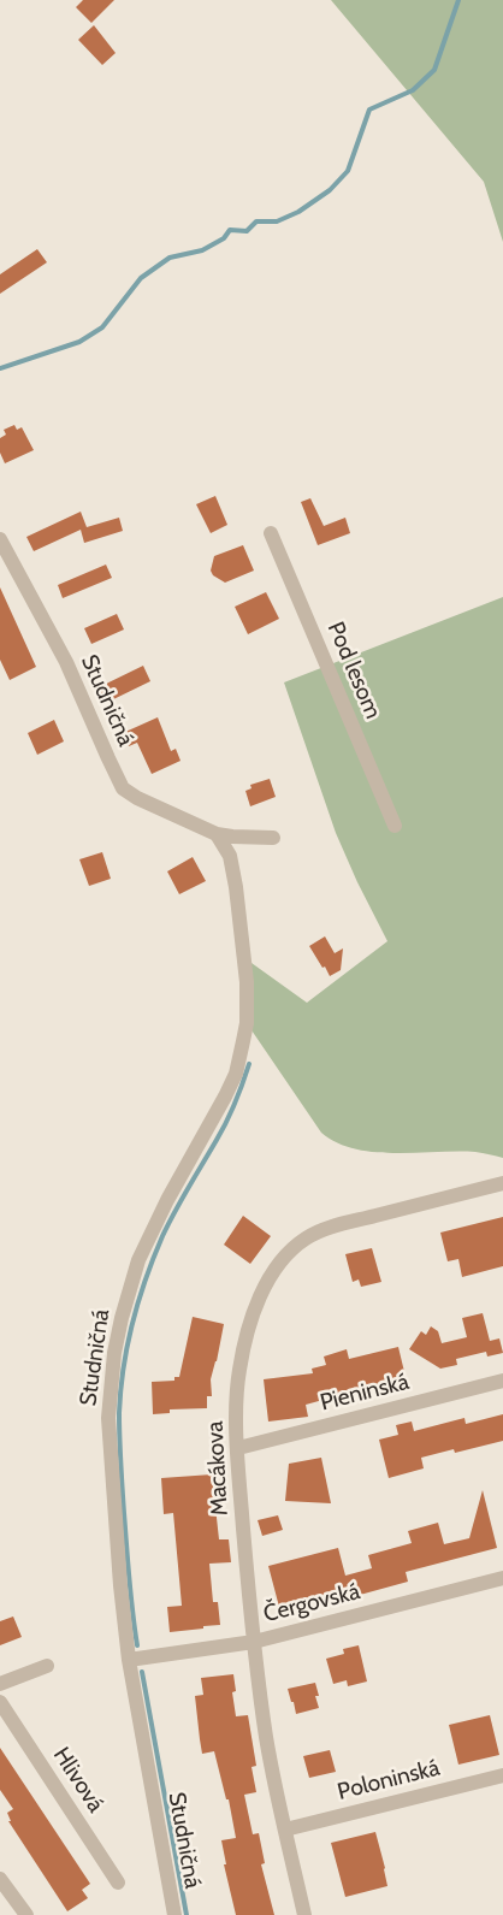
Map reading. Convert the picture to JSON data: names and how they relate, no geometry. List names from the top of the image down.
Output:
{
  "streets": {
    "street": [
      "Pod lesom",
      "Studničná",
      "Pieninská",
      "Macákova",
      "Čergovská",
      "Hlivová",
      "Poloninská"
    ]
  },
  "crossings": [
    ["Studničná", "Čergovská"],
    ["Pieninská", "Macákova"],
    ["Macákova", "Čergovská"],
    ["Macákova", "Poloninská"]
  ]
}
